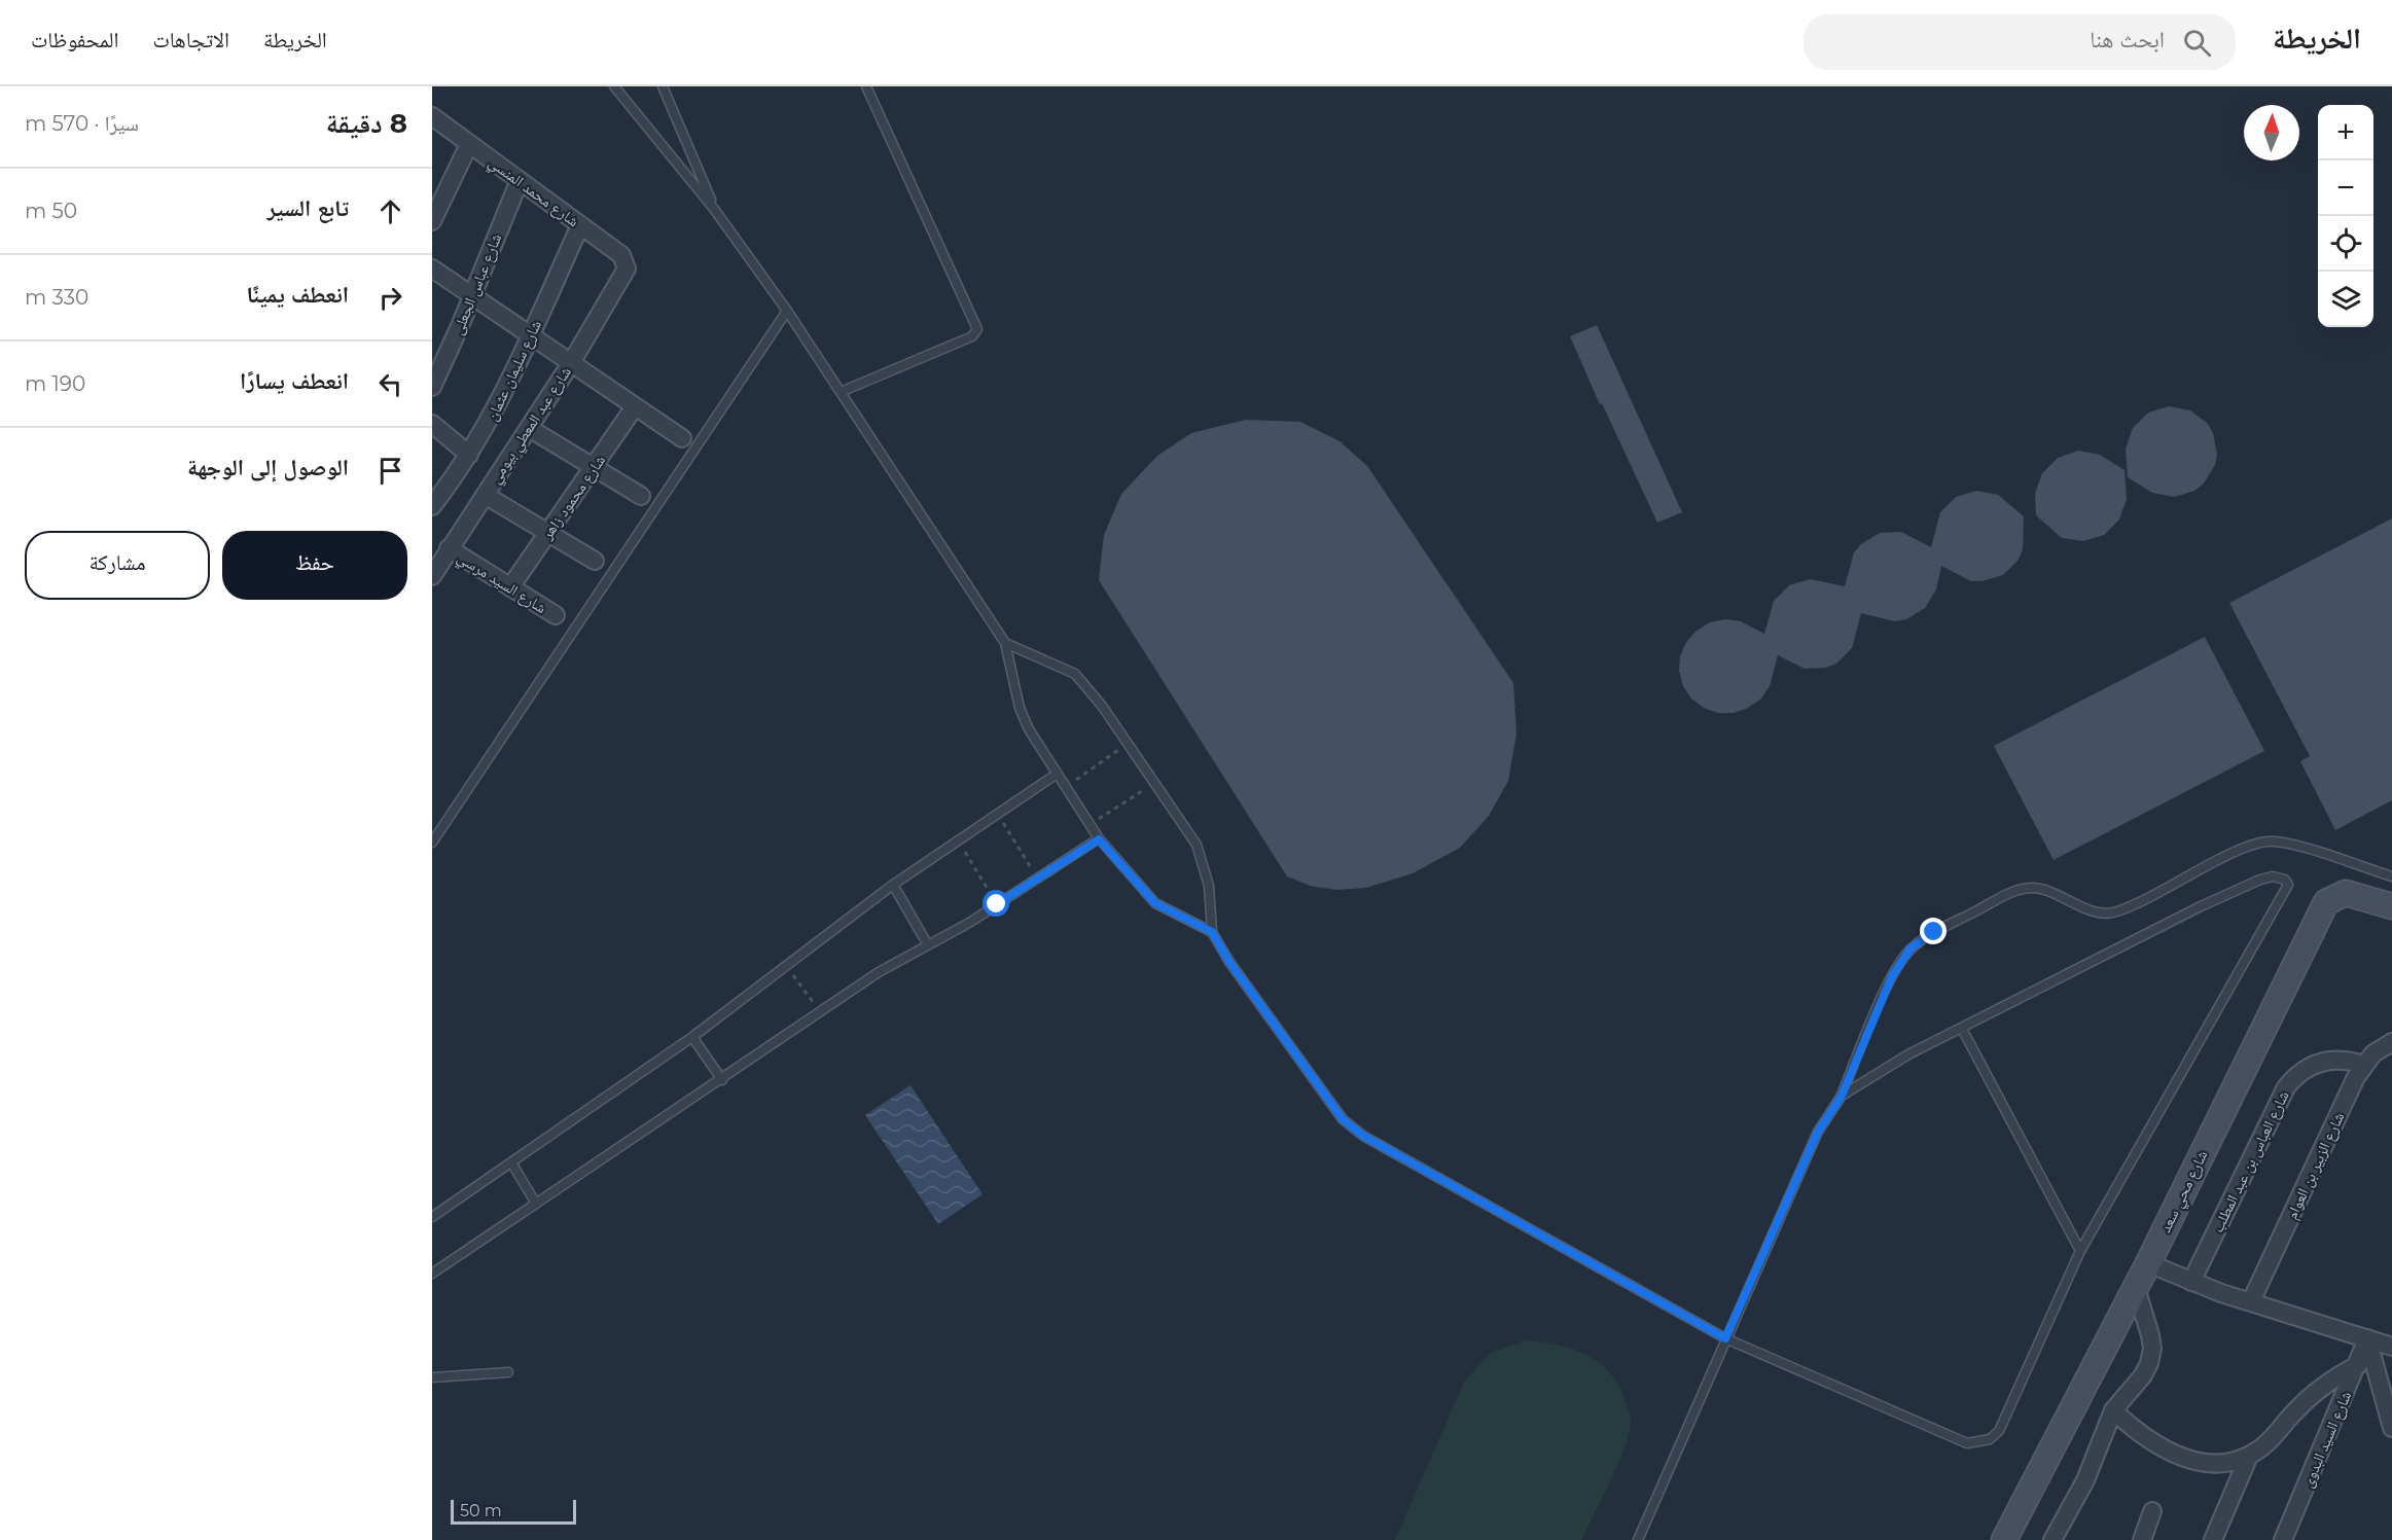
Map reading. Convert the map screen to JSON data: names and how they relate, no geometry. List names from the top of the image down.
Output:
{
  "streets": {
    "street": [
      "شارع محمد المنسي",
      "شارع عباس الجعلى",
      "شارع سليمان عثمان",
      "شارع عبد المعطي بيومي",
      "شارع محمود زاهر",
      "شارع السيد مرسي",
      "شارع العباس بن عبد المطلب",
      "شارع الزبير بن العوام",
      "شارع محي سعد",
      "شارع السيد البدوى"
    ]
  },
  "crossings": [
    ["شارع محمد المنسي", "شارع عباس الجعلى"],
    ["شارع محمد المنسي", "شارع سليمان عثمان"],
    ["شارع محمد المنسي", "شارع عبد المعطي بيومي"],
    ["شارع عبد المعطي بيومي", "شارع السيد مرسي"],
    ["شارع محمود زاهر", "شارع السيد مرسي"],
    ["شارع العباس بن عبد المطلب", "شارع الزبير بن العوام"]
  ],
  "scale_bar": "50 m",
  "north": "top",
  "page": {
    "header": "الخريطة",
    "search": "ابحث هنا",
    "nav": ["الخريطة", "الاتجاهات", "المحفوظات"],
    "heading": ["8 دقيقة", "سيرًا · 570 m"],
    "map_buttons": ["+", "−"],
    "list": [
      ["تابع السير", "50 m"],
      ["انعطف يمينًا", "330 m"],
      ["انعطف يسارًا", "190 m"],
      "الوصول إلى الوجهة"
    ],
    "buttons": ["حفظ", "مشاركة"],
    "scale": "50 m"
  }
}
